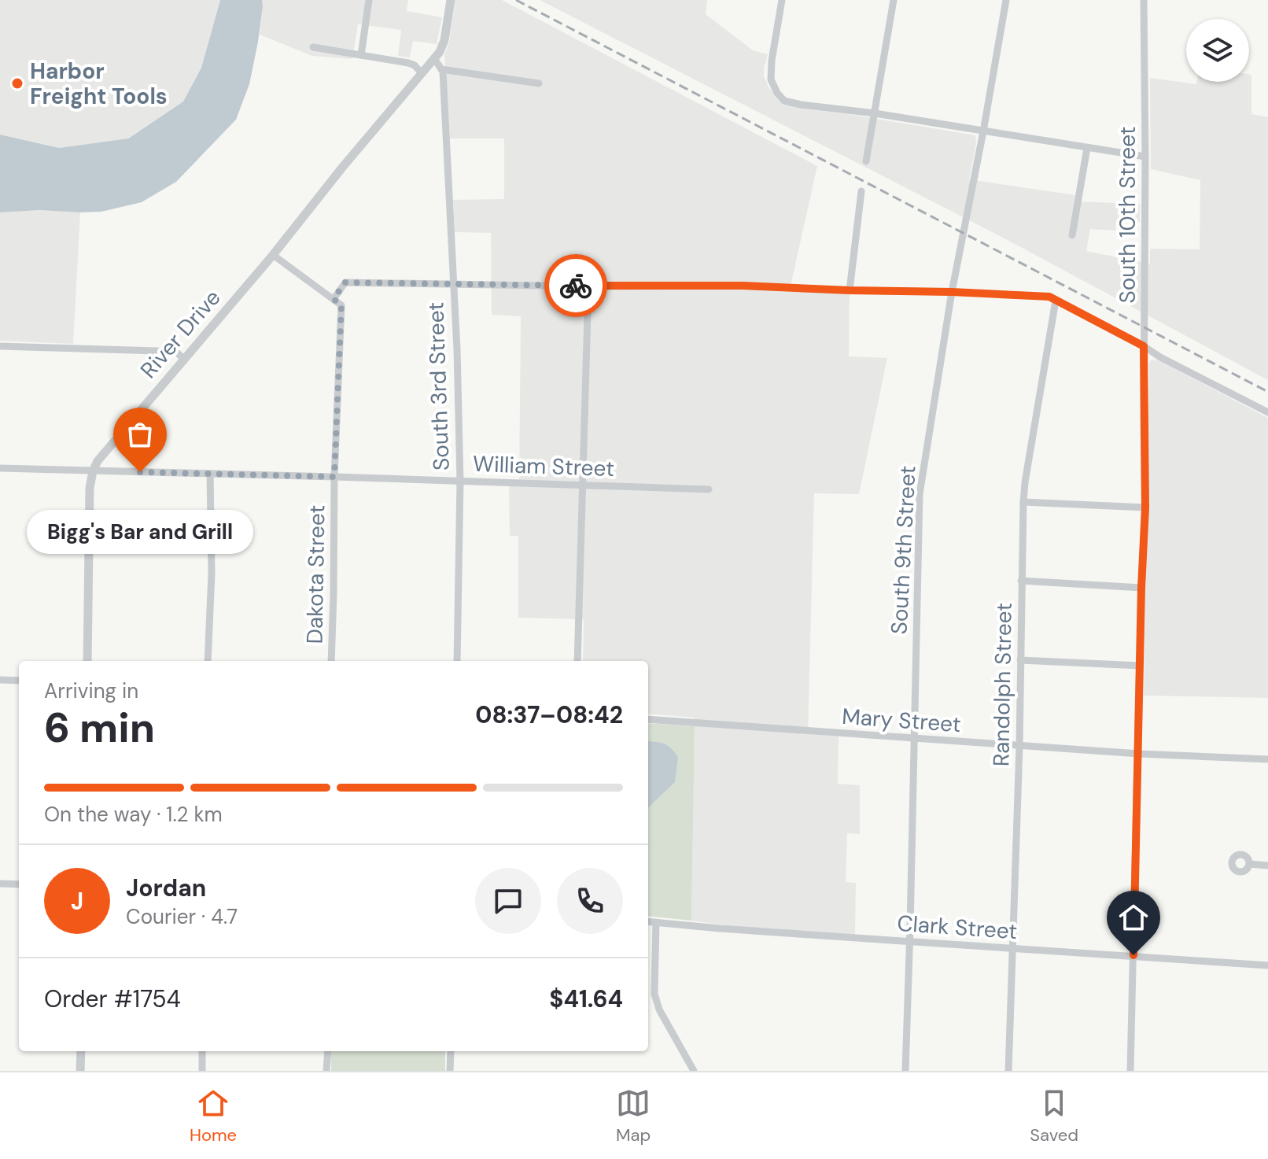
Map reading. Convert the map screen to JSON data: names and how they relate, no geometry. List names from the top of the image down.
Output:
{
  "streets": {
    "street": [
      "South 10th Street",
      "River Drive",
      "South 3rd Street",
      "William Street",
      "South 9th Street",
      "Dakota Street",
      "Randolph Street",
      "Mary Street",
      "Clark Street"
    ]
  },
  "crossings": [
    ["South 10th Street", "Mary Street"],
    ["South 10th Street", "Clark Street"],
    ["River Drive", "South 3rd Street"],
    ["River Drive", "William Street"],
    ["South 3rd Street", "William Street"],
    ["William Street", "Dakota Street"],
    ["South 9th Street", "Mary Street"],
    ["South 9th Street", "Clark Street"],
    ["Randolph Street", "Mary Street"],
    ["Randolph Street", "Clark Street"]
  ],
  "places": ["Harbor Freight Tools", "Bigg's Bar and Grill"],
  "page": {
    "bubble": "Bigg's Bar and Grill",
    "heading": ["6 min", "Arriving in", "08:37–08:42"],
    "panel": [
      "Jordan",
      "Courier · 4.7",
      "Order #1754",
      "$41.64"
    ],
    "bar": "On the way · 1.2 km",
    "round": "J",
    "tabs": ["Home", "Map", "Saved"]
  }
}
